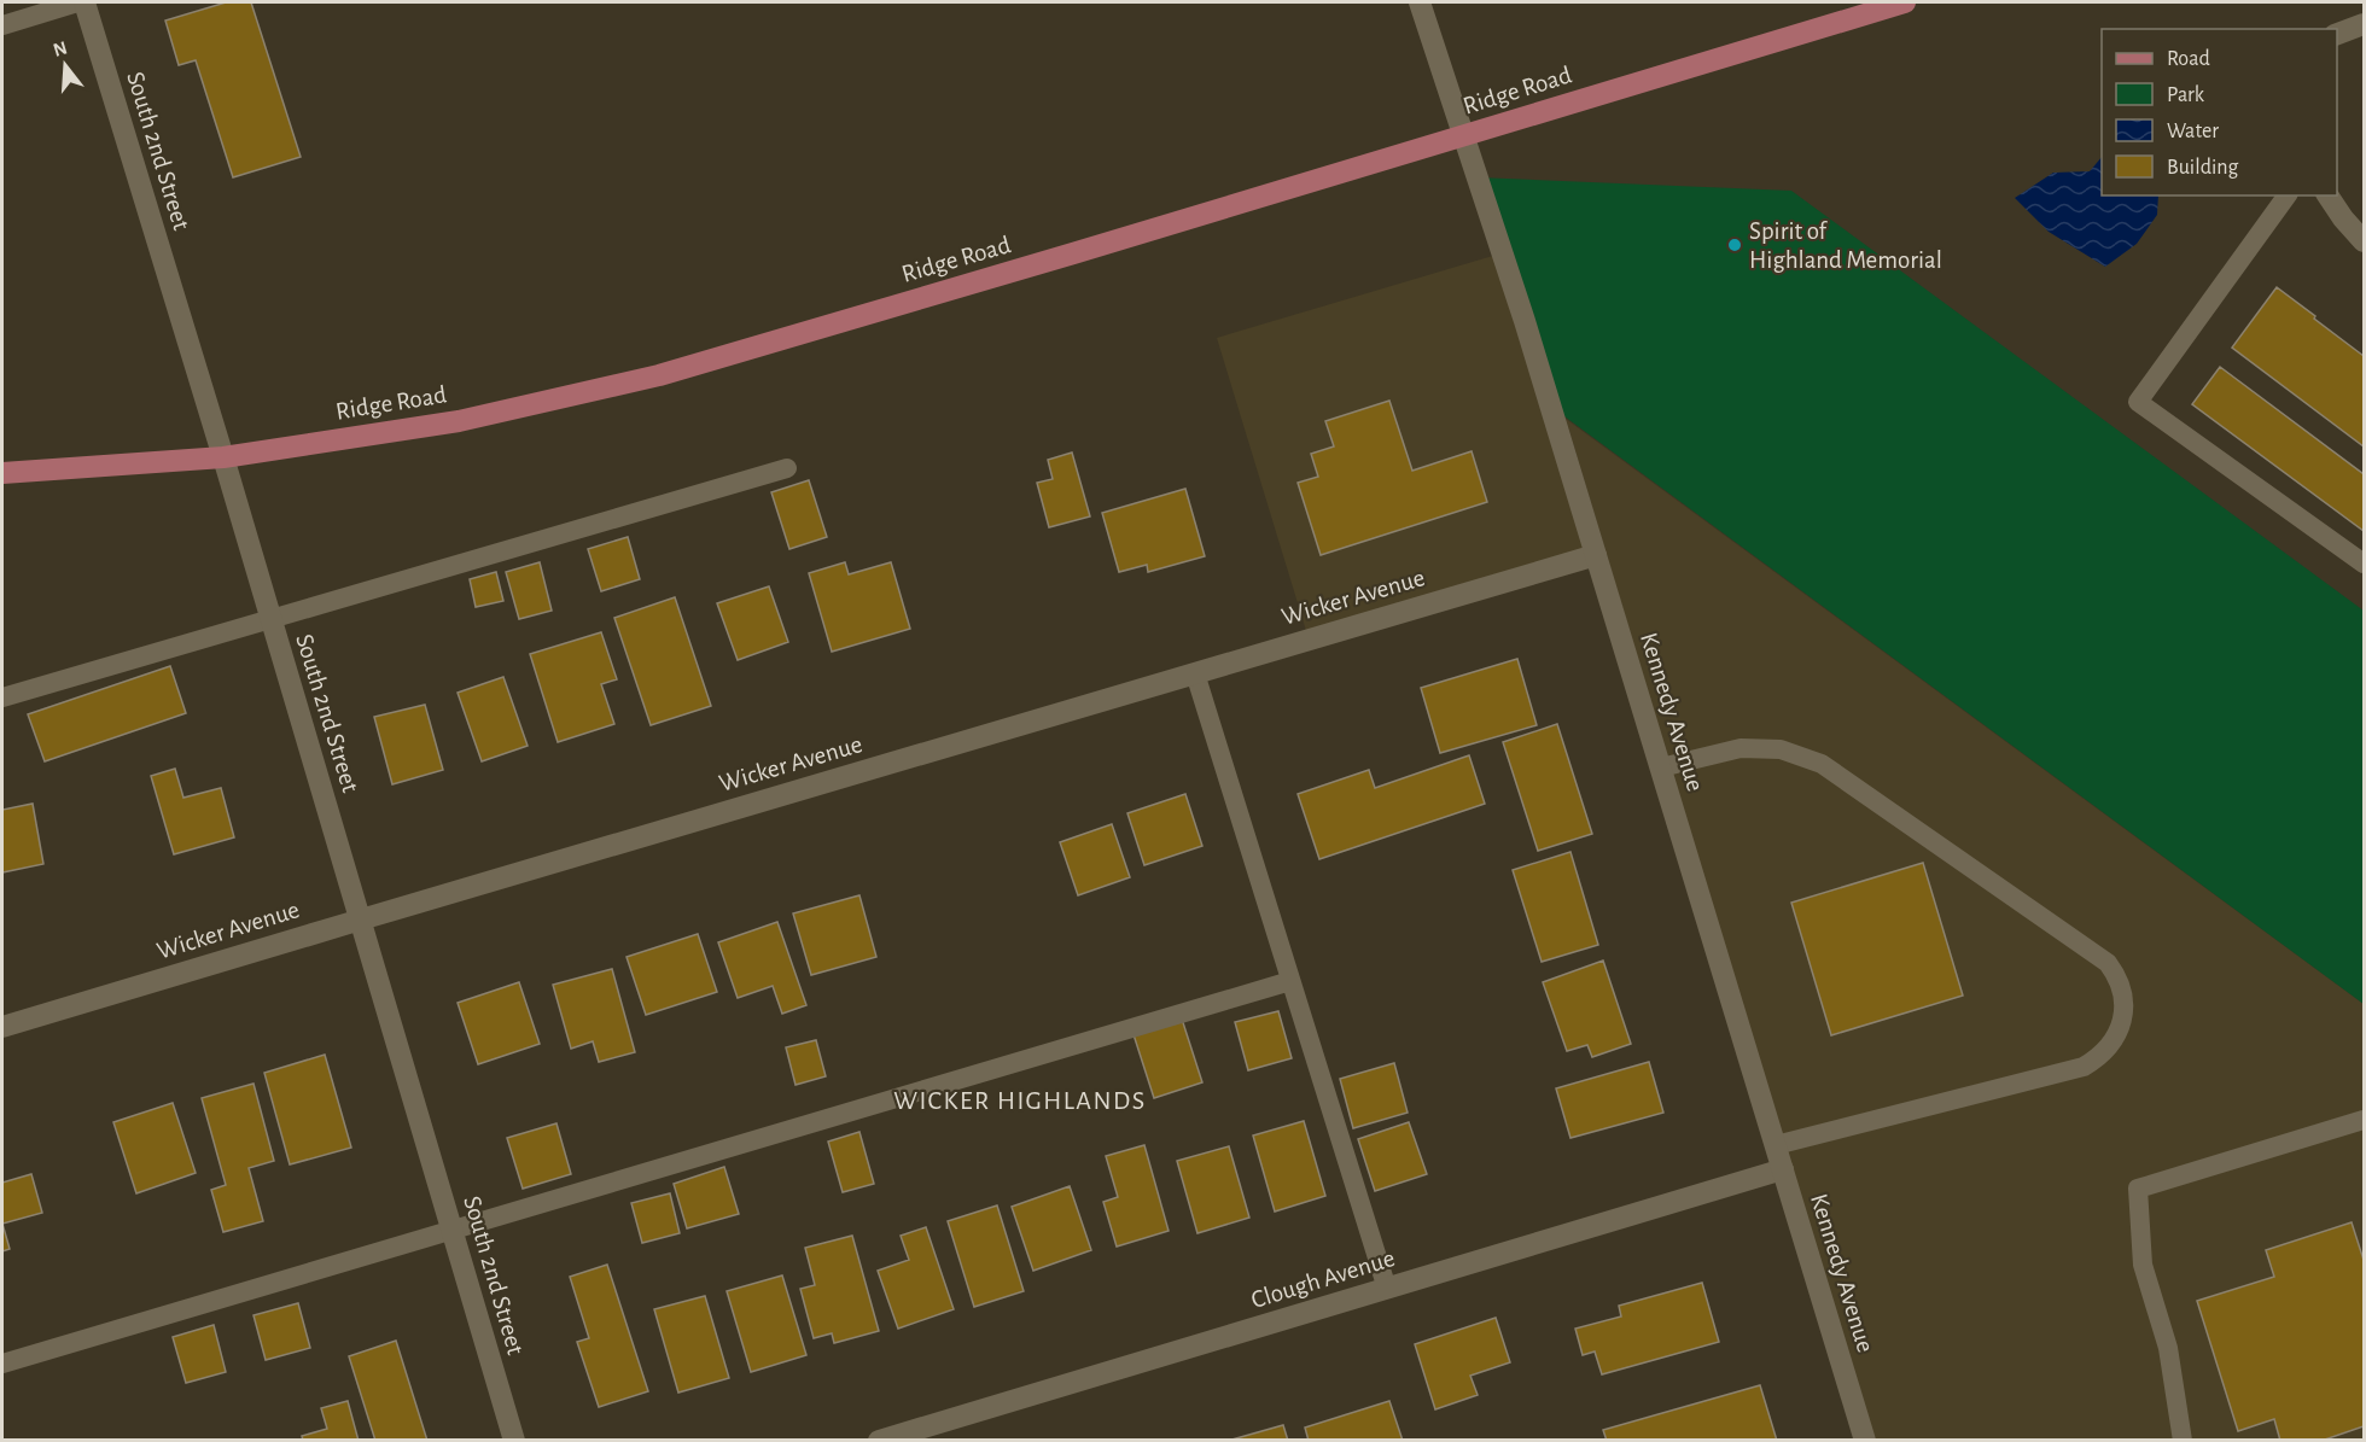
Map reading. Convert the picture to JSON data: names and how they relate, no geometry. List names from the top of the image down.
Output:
{
  "streets": {
    "main road": ["Ridge Road"],
    "street": [
      "South 2nd Street",
      "Wicker Avenue",
      "Kennedy Avenue",
      "Clough Avenue"
    ]
  },
  "crossings": [
    ["Ridge Road", "South 2nd Street"],
    ["South 2nd Street", "Wicker Avenue"],
    ["Wicker Avenue", "Kennedy Avenue"],
    ["Kennedy Avenue", "Clough Avenue"]
  ],
  "districts": ["WICKER HIGHLANDS"],
  "places": ["Spirit of Highland Memorial"],
  "legend": [
    "Road",
    "Park",
    "Water",
    "Building"
  ],
  "north": "top"
}
